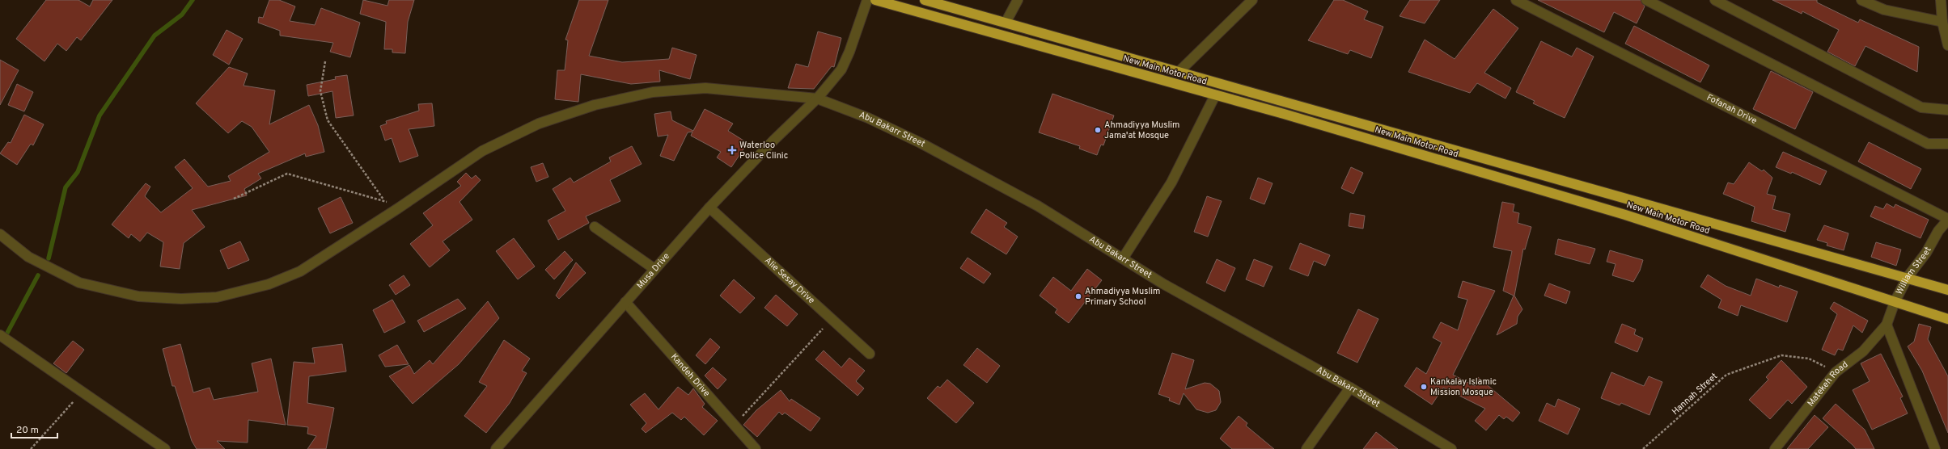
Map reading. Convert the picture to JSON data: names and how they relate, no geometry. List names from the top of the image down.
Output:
{
  "streets": {
    "highway": ["New Main Motor Road"],
    "street": [
      "Fofanah Drive",
      "Abu Bakarr Street",
      "Musa Drive",
      "William Street",
      "Alie Sesay Drive",
      "Kandeh Drive",
      "Matekeh Road"
    ],
    "path": ["Hannah Street"]
  },
  "crossings": [
    ["New Main Motor Road", "William Street"],
    ["Fofanah Drive", "William Street"],
    ["Abu Bakarr Street", "Musa Drive"],
    ["Musa Drive", "Alie Sesay Drive"],
    ["Musa Drive", "Kandeh Drive"],
    ["William Street", "Matekeh Road"],
    ["Matekeh Road", "Hannah Street"]
  ],
  "places": {
    "other": ["Ahmadiyya Muslim Jama'at Mosque", "Ahmadiyya Muslim Primary School", "Kankalay Islamic Mission Mosque"],
    "health": ["Waterloo Police Clinic"]
  },
  "scale_bar": "20 m"
}
